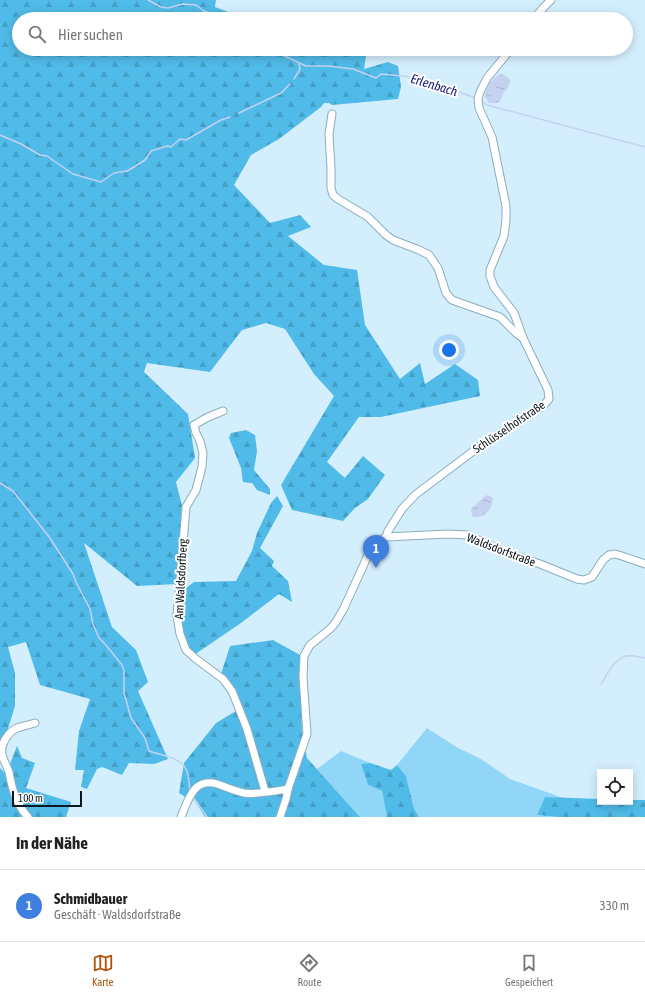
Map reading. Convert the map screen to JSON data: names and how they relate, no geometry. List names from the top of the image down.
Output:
{
  "streets": {
    "street": ["Schlüsselhofstraße", "Waldsdorfstraße", "Am Waldsdorfberg"]
  },
  "crossings": [
    ["Schlüsselhofstraße", "Waldsdorfstraße"]
  ],
  "water": ["Erlenbach"],
  "scale_bar": "100 m",
  "page": {
    "search": "Hier suchen",
    "pins": "1",
    "scale": "100 m",
    "heading": "In der Nähe",
    "list": [
      {
        "mark": "1",
        "name": "Schmidbauer",
        "note": "Geschäft · Waldsdorfstraße",
        "value": "330 m"
      }
    ],
    "nav": ["Karte", "Route", "Gespeichert"]
  }
}
